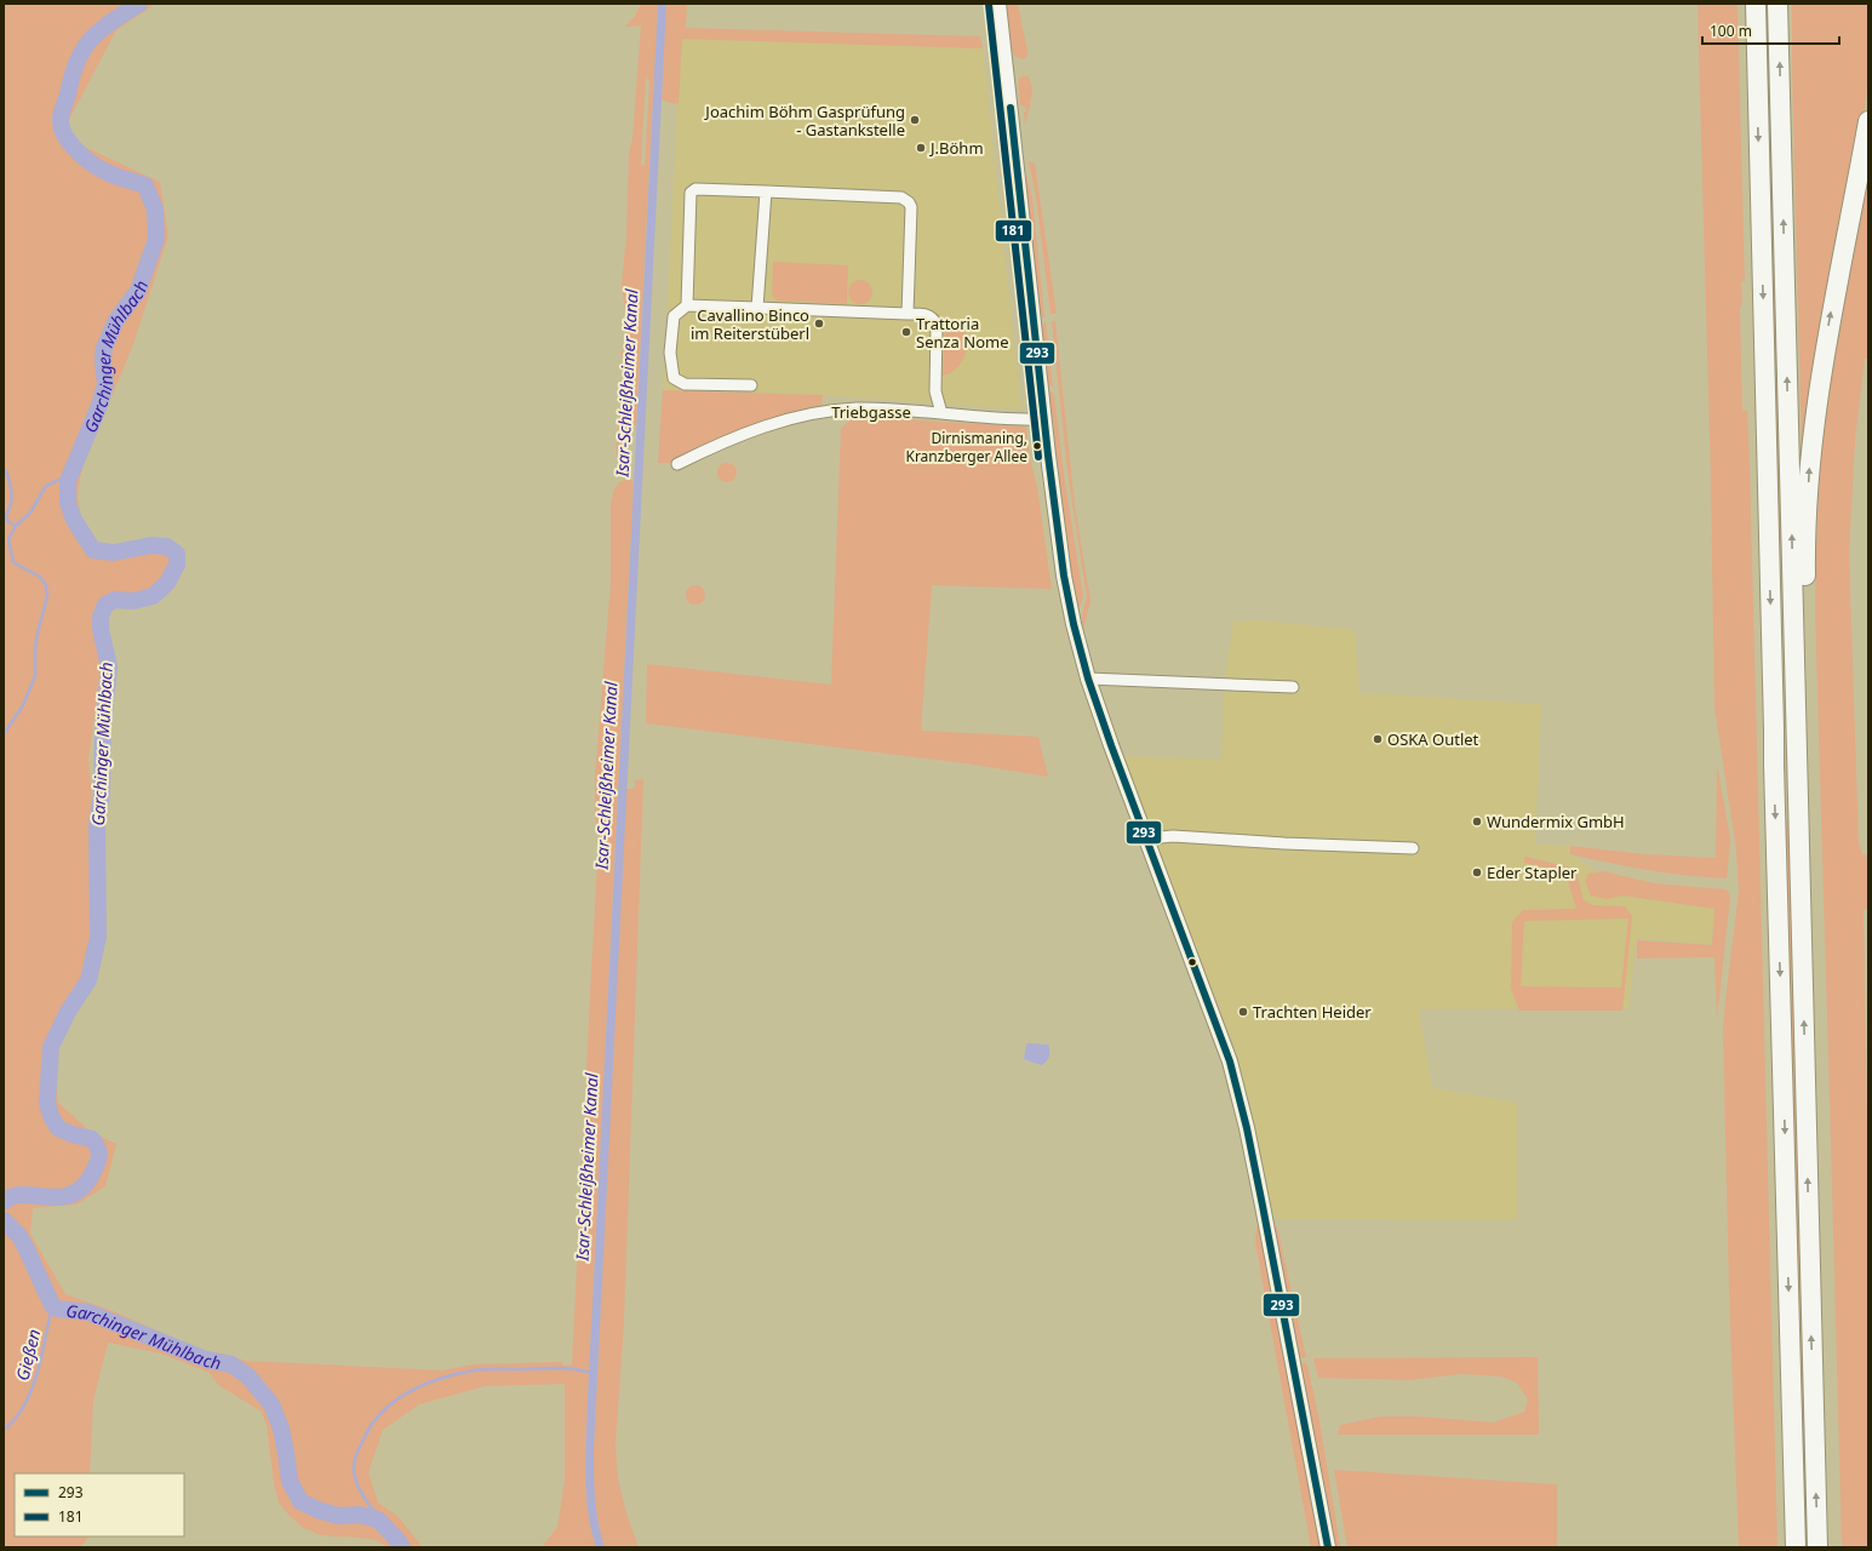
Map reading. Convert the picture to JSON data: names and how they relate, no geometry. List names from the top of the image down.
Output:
{
  "streets": {
    "street": ["Triebgasse"]
  },
  "water": ["Garchinger Mühlbach", "Isar-Schleißheimer Kanal", "Gießen"],
  "places": [
    "Joachim Böhm Gasprüfung - Gastankstelle",
    "J.Böhm",
    "Cavallino Binco im Reiterstüberl",
    "Trattoria Senza Nome",
    "Dirnismaning, Kranzberger Allee",
    "OSKA Outlet",
    "Wundermix GmbH",
    "Eder Stapler",
    "Trachten Heider"
  ],
  "lines": ["transit line 181", "transit line 293"],
  "legend": ["293", "181"],
  "scale_bar": "100 m"
}
